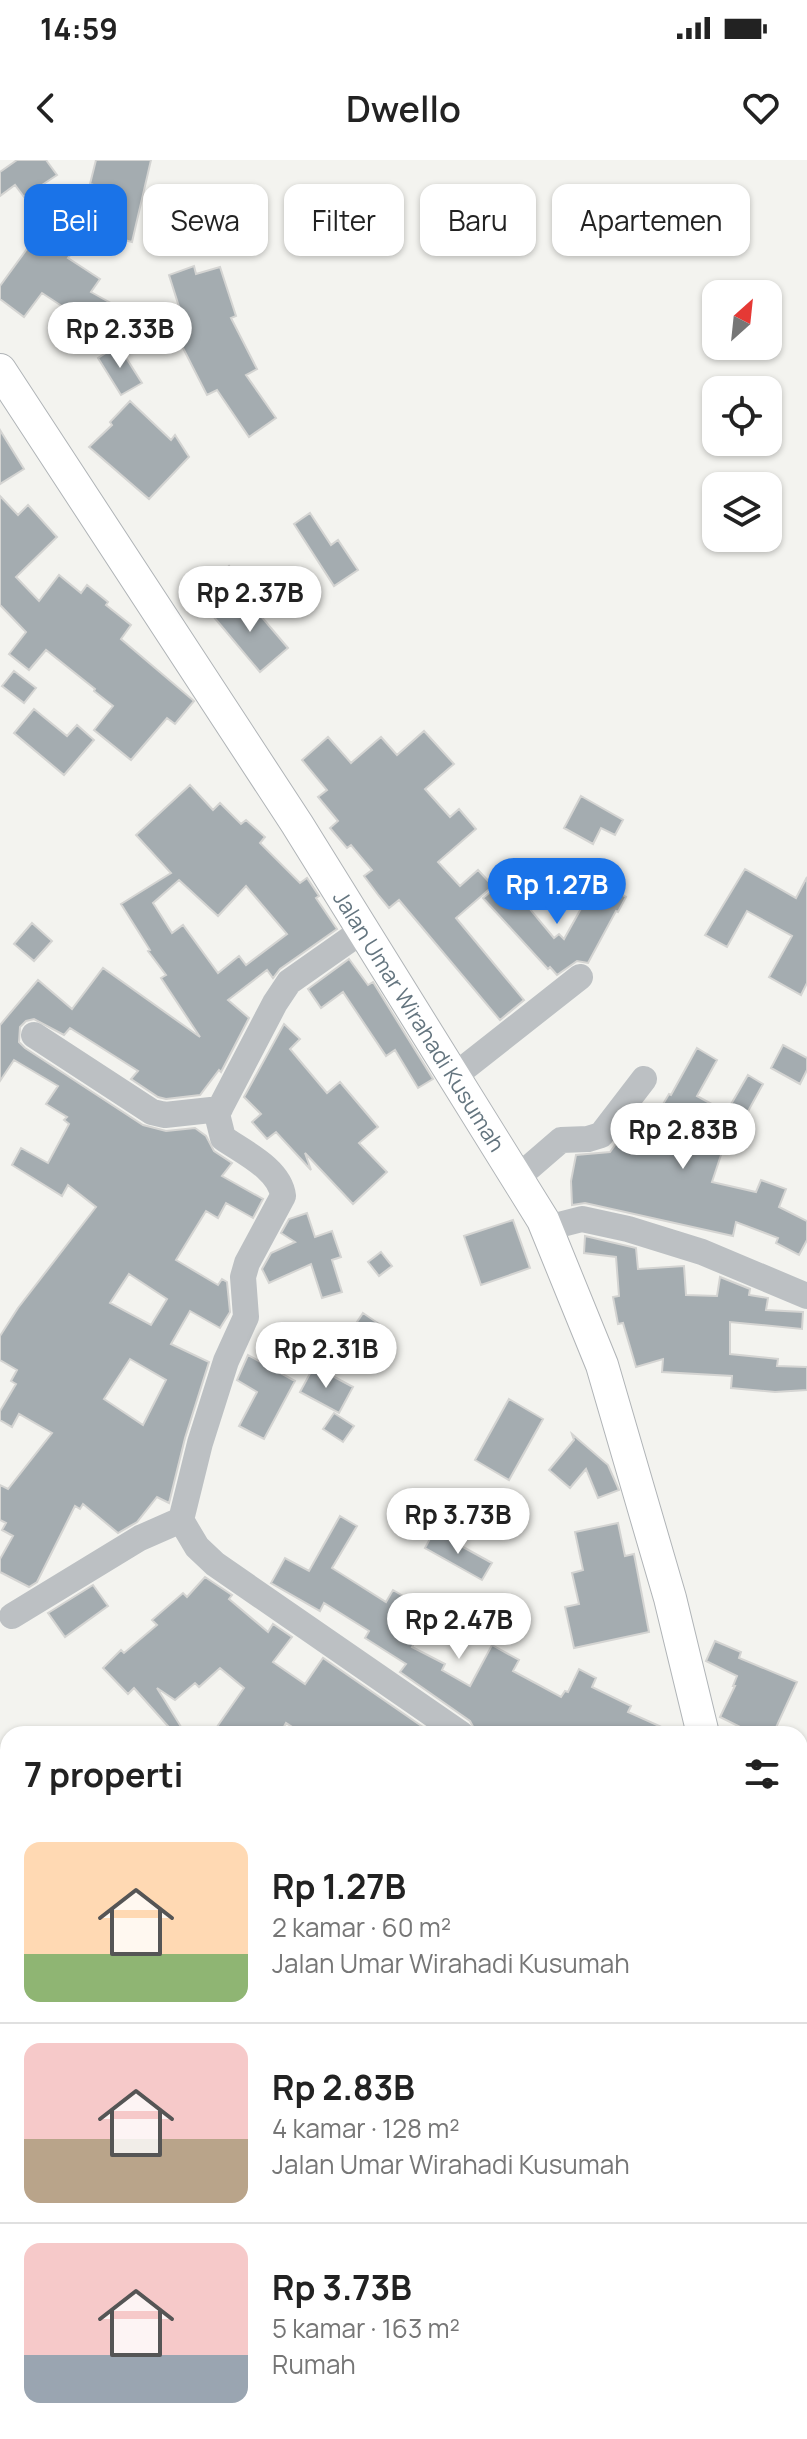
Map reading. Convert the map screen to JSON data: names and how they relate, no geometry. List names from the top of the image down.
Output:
{
  "streets": {
    "main road": ["Jalan Umar Wirahadi Kusumah"]
  },
  "north": "top right",
  "page": {
    "status": "14:59",
    "header": "Dwello",
    "chip": [
      "Beli",
      "Sewa",
      "Filter",
      "Baru",
      "Apartemen"
    ],
    "price": [
      "Rp 2.33B",
      "Rp 2.37B",
      "Rp 1.27B",
      "Rp 2.83B",
      "Rp 2.31B",
      "Rp 3.73B",
      "Rp 2.47B"
    ],
    "heading": "7 properti",
    "list": [
      {
        "name": "Rp 1.27B",
        "note": "2 kamar · 60 m² · Jalan Umar Wirahadi Kusumah"
      },
      {
        "name": "Rp 2.83B",
        "note": "4 kamar · 128 m² · Jalan Umar Wirahadi Kusumah"
      },
      {
        "name": "Rp 3.73B",
        "note": "5 kamar · 163 m² · Rumah"
      }
    ]
  }
}
